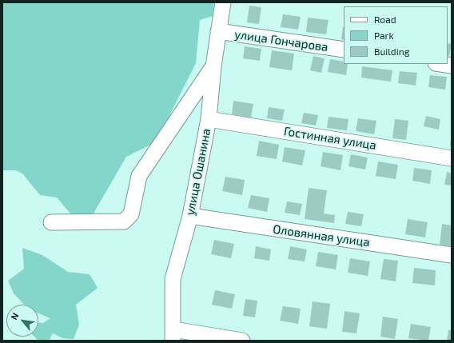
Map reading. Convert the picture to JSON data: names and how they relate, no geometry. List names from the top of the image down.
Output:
{
  "streets": {
    "street": [
      "улица Гончарова",
      "Гостинная улица",
      "улица Ошанина",
      "Оловянная улица"
    ]
  },
  "crossings": [
    ["улица Гончарова", "улица Ошанина"],
    ["Гостинная улица", "улица Ошанина"],
    ["улица Ошанина", "Оловянная улица"]
  ],
  "legend": ["Road", "Park", "Building"],
  "north": "top left"
}
